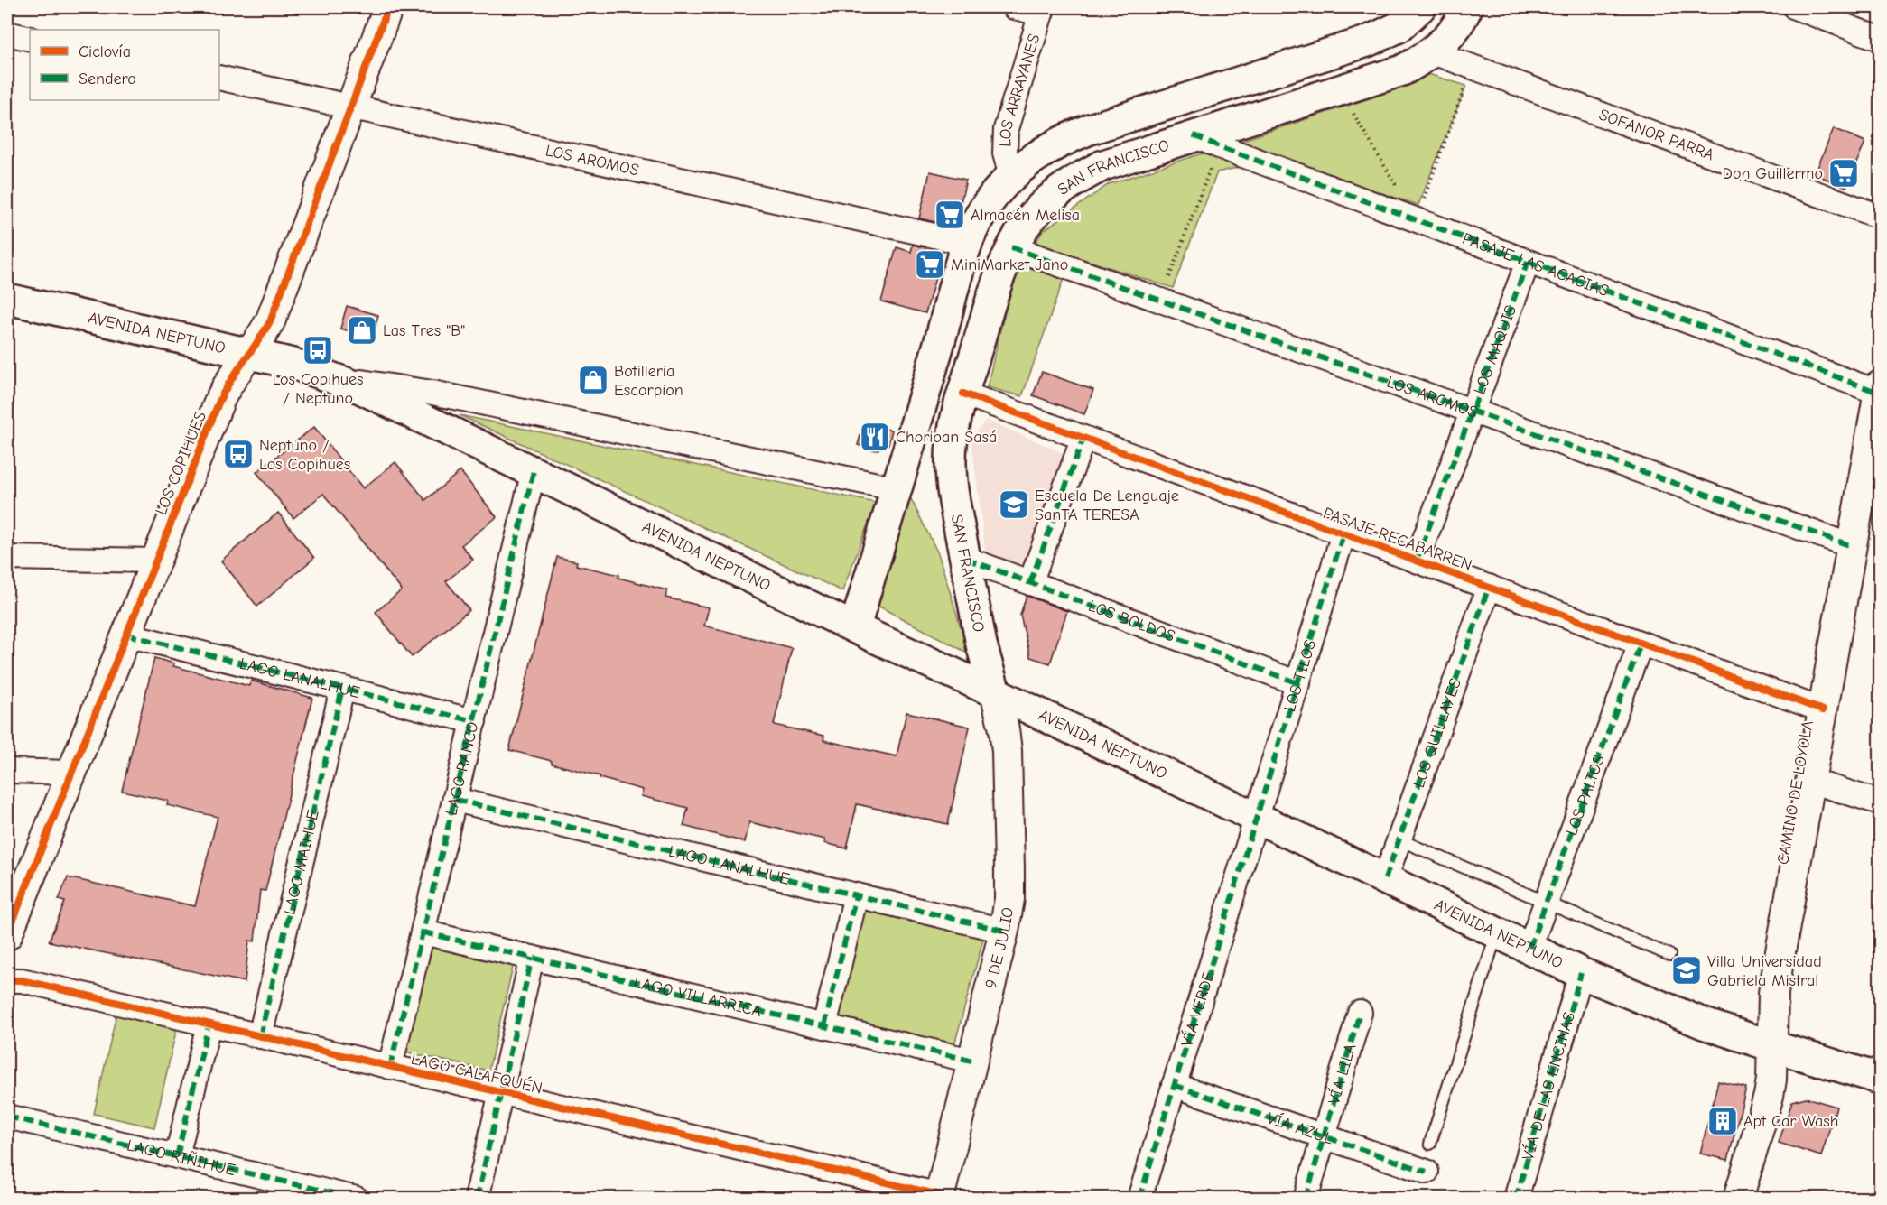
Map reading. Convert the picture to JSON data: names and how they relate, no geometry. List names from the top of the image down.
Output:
{
  "streets": {
    "main road": ["SAN FRANCISCO", "AVENIDA NEPTUNO"],
    "street": [
      "LOS ARRAYANES",
      "SOFANOR PARRA",
      "LOS AROMOS",
      "PASAJE LAS ACACIAS",
      "LOS MAQUIS",
      "LOS COPIHUES",
      "PASAJE RECABARREN",
      "LOS BOLDOS",
      "LOS TILOS",
      "LAGO LANALHUE",
      "LOS QUILLAYES",
      "LAGO RANCO",
      "CAMINO DE LOYOLA",
      "LOS PALTOS",
      "LAGO MAIHUE",
      "9 DE JULIO",
      "LAGO VILLARRICA",
      "VÍA VERDE",
      "LAGO CALAFQUÉN",
      "VÍA LILA",
      "VÍA DE LAS ENCINAS",
      "VÍA AZUL",
      "LAGO RIÑIHUE"
    ]
  },
  "crossings": [
    ["SOFANOR PARRA", "SAN FRANCISCO"],
    ["LOS AROMOS", "SAN FRANCISCO"],
    ["LOS AROMOS", "LOS MAQUIS"],
    ["LOS AROMOS", "LOS COPIHUES"],
    ["LOS AROMOS", "CAMINO DE LOYOLA"],
    ["SAN FRANCISCO", "PASAJE LAS ACACIAS"],
    ["SAN FRANCISCO", "AVENIDA NEPTUNO"],
    ["SAN FRANCISCO", "PASAJE RECABARREN"],
    ["SAN FRANCISCO", "LOS BOLDOS"],
    ["SAN FRANCISCO", "9 DE JULIO"],
    ["PASAJE LAS ACACIAS", "LOS MAQUIS"],
    ["PASAJE LAS ACACIAS", "CAMINO DE LOYOLA"],
    ["AVENIDA NEPTUNO", "LOS COPIHUES"],
    ["AVENIDA NEPTUNO", "LOS TILOS"],
    ["AVENIDA NEPTUNO", "LOS QUILLAYES"],
    ["AVENIDA NEPTUNO", "LAGO RANCO"],
    ["AVENIDA NEPTUNO", "CAMINO DE LOYOLA"],
    ["AVENIDA NEPTUNO", "LOS PALTOS"],
    ["AVENIDA NEPTUNO", "9 DE JULIO"],
    ["AVENIDA NEPTUNO", "VÍA VERDE"],
    ["AVENIDA NEPTUNO", "VÍA DE LAS ENCINAS"],
    ["LOS MAQUIS", "PASAJE RECABARREN"],
    ["LOS COPIHUES", "LAGO LANALHUE"],
    ["PASAJE RECABARREN", "LOS TILOS"],
    ["PASAJE RECABARREN", "LOS QUILLAYES"],
    ["PASAJE RECABARREN", "CAMINO DE LOYOLA"],
    ["PASAJE RECABARREN", "LOS PALTOS"],
    ["LOS BOLDOS", "LOS TILOS"],
    ["LOS TILOS", "VÍA VERDE"],
    ["LAGO LANALHUE", "LAGO RANCO"],
    ["LAGO LANALHUE", "LAGO MAIHUE"],
    ["LAGO LANALHUE", "9 DE JULIO"],
    ["LAGO RANCO", "LAGO VILLARRICA"],
    ["LAGO RANCO", "LAGO CALAFQUÉN"],
    ["LAGO MAIHUE", "LAGO CALAFQUÉN"],
    ["9 DE JULIO", "LAGO VILLARRICA"],
    ["9 DE JULIO", "LAGO CALAFQUÉN"],
    ["VÍA VERDE", "VÍA AZUL"],
    ["VÍA LILA", "VÍA AZUL"]
  ],
  "places": {
    "supermarket": ["Don Guillermo", "Almacén Melisa", "MiniMarket Jano"],
    "shop": ["Las Tres \"B\"", "Botilleria Escorpion"],
    "bus stop": ["Los Copihues / Neptuno", "Neptuno / Los Copihues"],
    "restaurant": ["Chorioan Sasá"],
    "school or university": ["Escuela De Lenguaje SanTA TERESA", "Villa Universidad Gabriela Mistral"],
    "building": ["Apt Car Wash"]
  },
  "legend": ["Ciclovía", "Sendero"]
}
